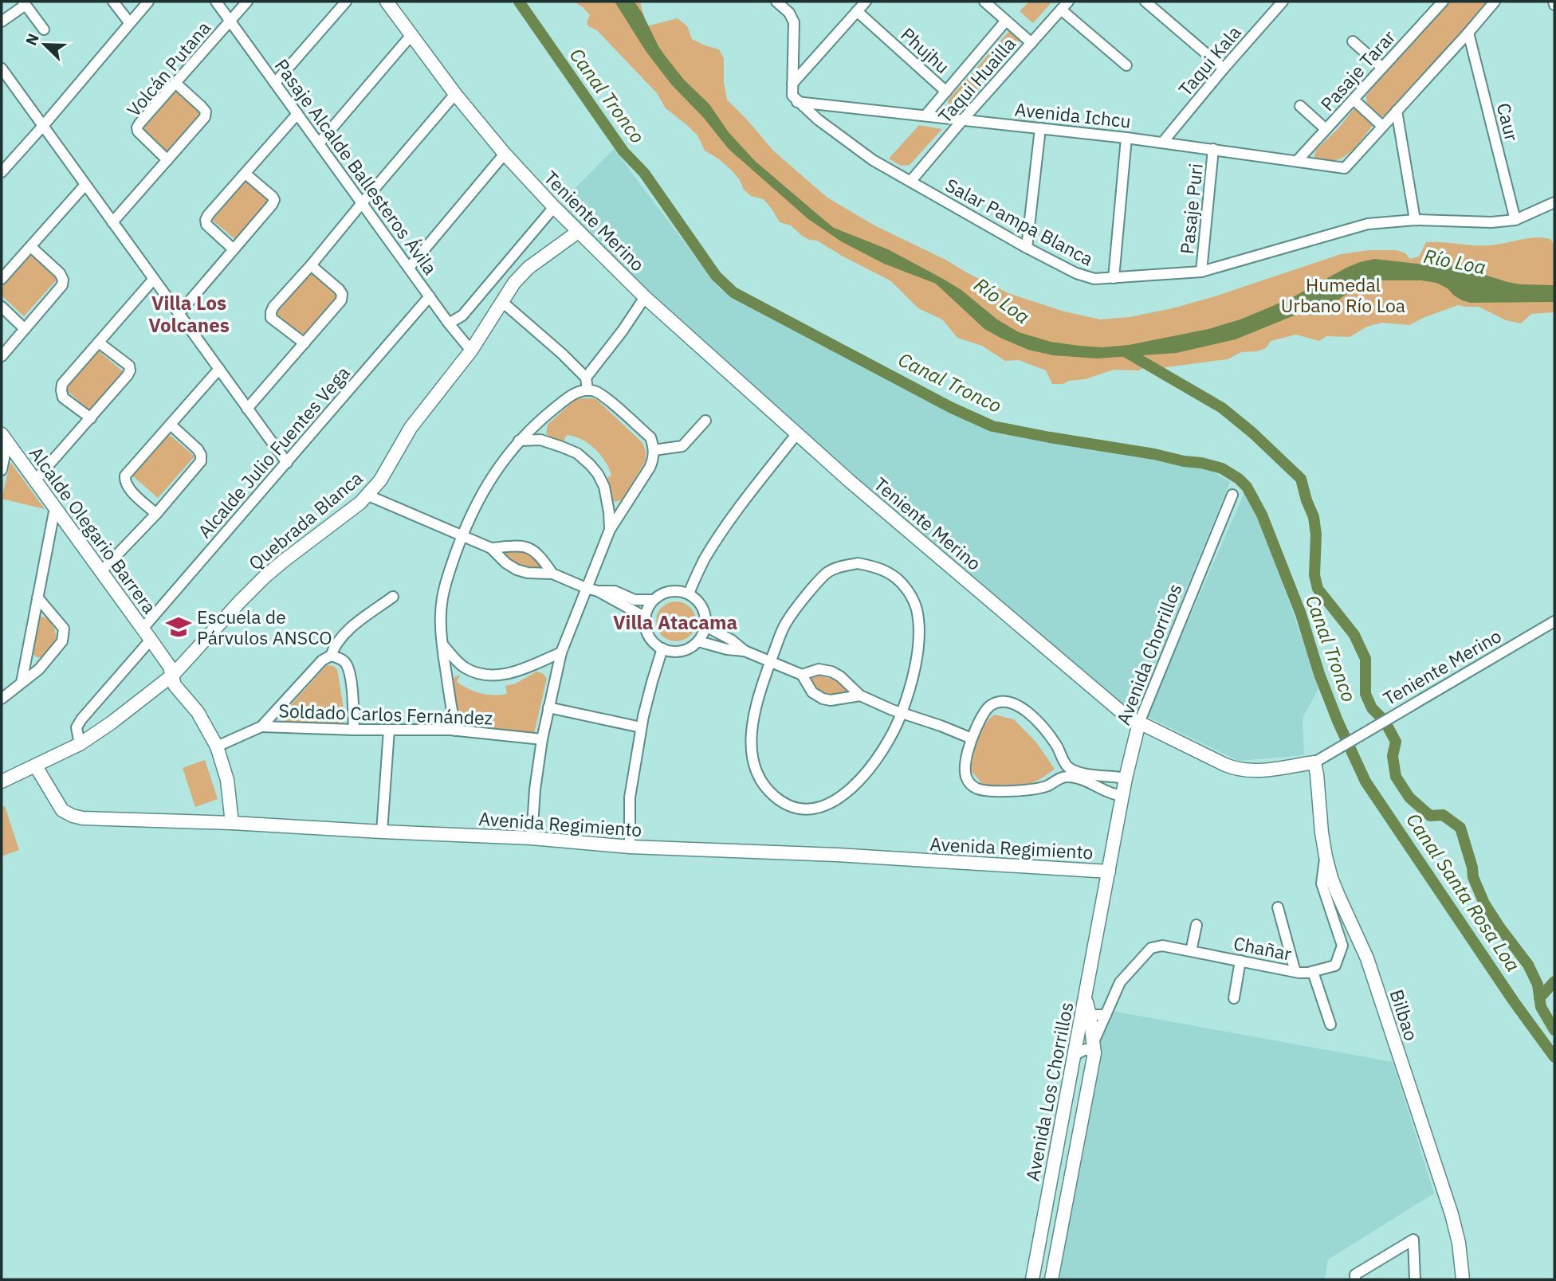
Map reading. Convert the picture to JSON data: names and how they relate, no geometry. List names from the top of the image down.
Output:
{
  "streets": {
    "street": [
      "Phujhu",
      "Taqui Kala",
      "Volcán Putana",
      "Pasaje Tarar",
      "Taqui Huailla",
      "Avenida Ichcu",
      "Caur",
      "Pasaje Alcalde Ballesteros Ávila",
      "Pasaje Puri",
      "Teniente Merino",
      "Salar Pampa Blanca",
      "Alcalde Julio Fuentes Vega",
      "Quebrada Blanca",
      "Alcalde Olegario Barrera",
      "Avenida Chorrillos",
      "Soldado Carlos Fernández",
      "Avenida Regimiento",
      "Chañar",
      "Bilbao",
      "Avenida Los Chorrillos"
    ]
  },
  "crossings": [
    ["Phujhu", "Taqui Huailla"],
    ["Taqui Kala", "Avenida Ichcu"],
    ["Volcán Putana", "Pasaje Alcalde Ballesteros Ávila"],
    ["Pasaje Tarar", "Avenida Ichcu"],
    ["Taqui Huailla", "Avenida Ichcu"],
    ["Taqui Huailla", "Salar Pampa Blanca"],
    ["Avenida Ichcu", "Pasaje Puri"],
    ["Avenida Ichcu", "Salar Pampa Blanca"],
    ["Caur", "Salar Pampa Blanca"],
    ["Pasaje Alcalde Ballesteros Ávila", "Alcalde Julio Fuentes Vega"],
    ["Pasaje Alcalde Ballesteros Ávila", "Quebrada Blanca"],
    ["Pasaje Puri", "Salar Pampa Blanca"],
    ["Teniente Merino", "Quebrada Blanca"],
    ["Teniente Merino", "Avenida Chorrillos"],
    ["Teniente Merino", "Bilbao"],
    ["Alcalde Julio Fuentes Vega", "Alcalde Olegario Barrera"],
    ["Quebrada Blanca", "Alcalde Olegario Barrera"],
    ["Quebrada Blanca", "Avenida Regimiento"],
    ["Alcalde Olegario Barrera", "Avenida Regimiento"],
    ["Avenida Chorrillos", "Avenida Regimiento"],
    ["Avenida Chorrillos", "Avenida Los Chorrillos"],
    ["Chañar", "Bilbao"],
    ["Chañar", "Avenida Los Chorrillos"]
  ],
  "districts": ["Villa Los Volcanes", "Villa Atacama"],
  "water": ["Canal Tronco", "Río Loa", "Canal Santa Rosa Loa"],
  "parks": ["Humedal Urbano Río Loa"],
  "places": {
    "school or university": ["Escuela de Párvulos ANSCO"]
  },
  "north": "top left"
}
